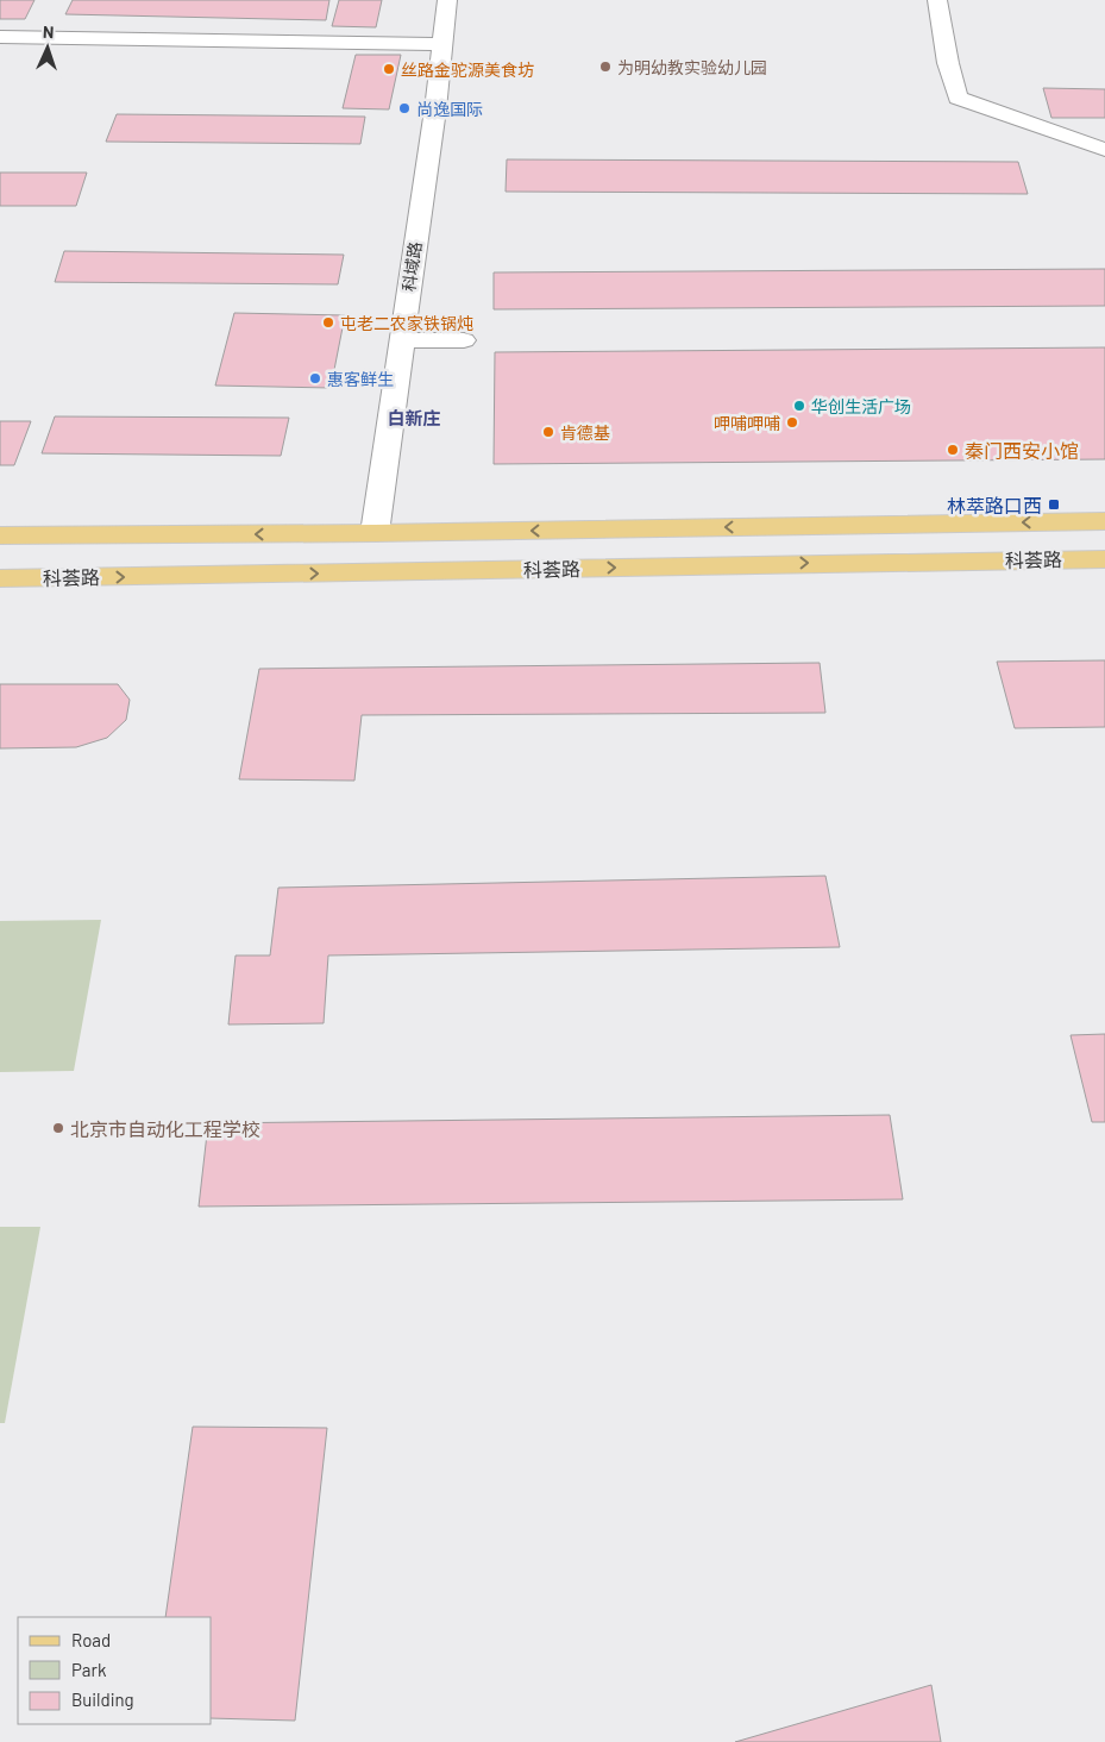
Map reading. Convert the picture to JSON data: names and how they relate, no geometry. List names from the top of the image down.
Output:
{
  "streets": {
    "main road": ["科荟路"],
    "street": ["科域路"]
  },
  "crossings": [
    ["科域路", "科荟路"]
  ],
  "districts": ["白新庄"],
  "places": {
    "other": [
      "为明幼教实验幼儿园",
      "丝路金驼源美食坊",
      "尚逸国际",
      "屯老二农家铁锅炖",
      "惠客鲜生",
      "华创生活广场",
      "呷哺呷哺",
      "肯德基",
      "秦门西安小馆",
      "北京市自动化工程学校"
    ],
    "transit": ["林萃路口西"]
  },
  "legend": ["Road", "Park", "Building"],
  "north": "top"
}
